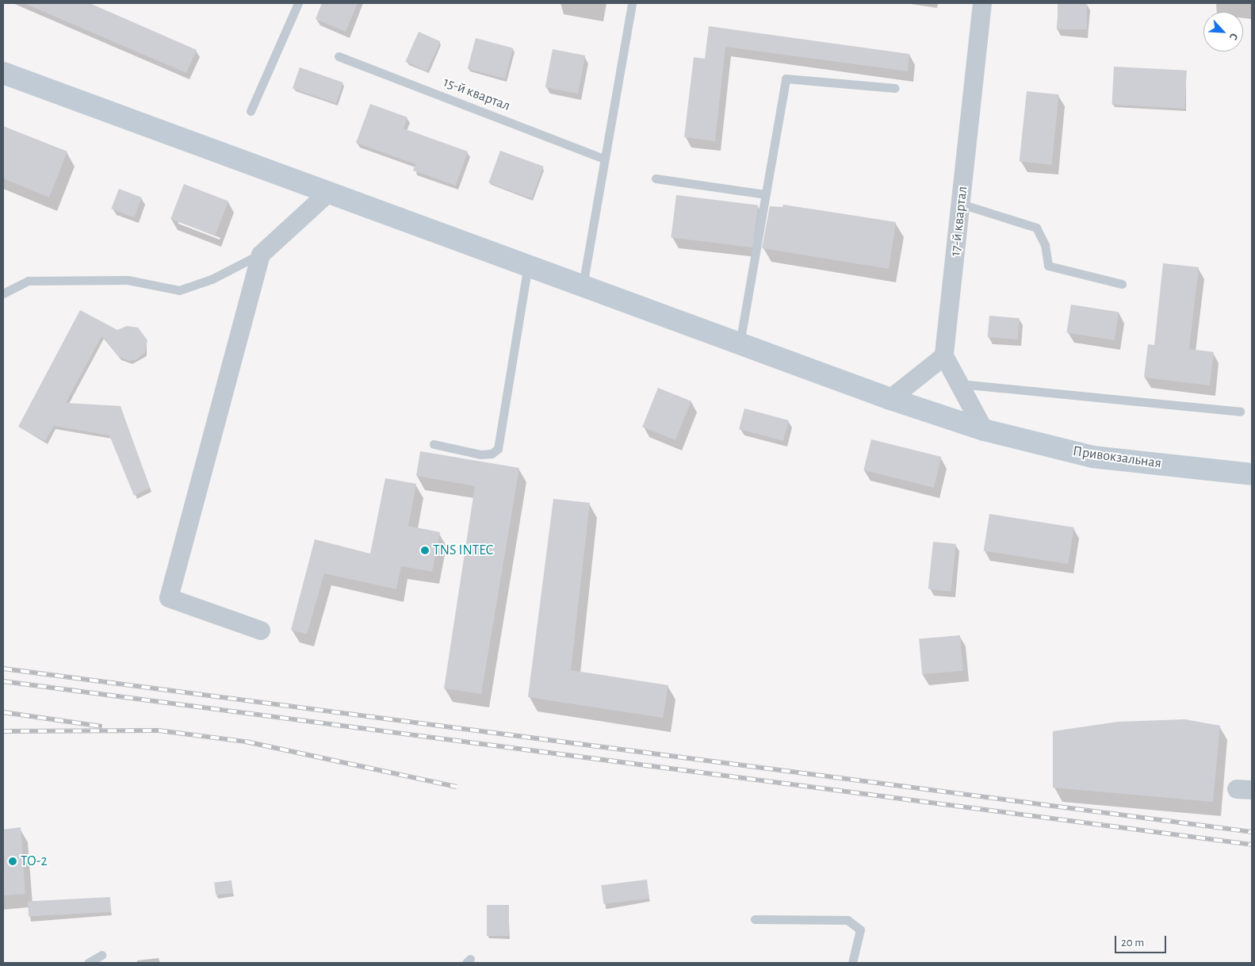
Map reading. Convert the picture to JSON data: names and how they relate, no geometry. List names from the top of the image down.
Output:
{
  "streets": {
    "street": ["17-й квартал", "Привокзальная"],
    "lane": ["15-й квартал"]
  },
  "places": ["TNS INTEC", "ТО-2"],
  "scale_bar": "20 m",
  "north": "bottom right"
}
